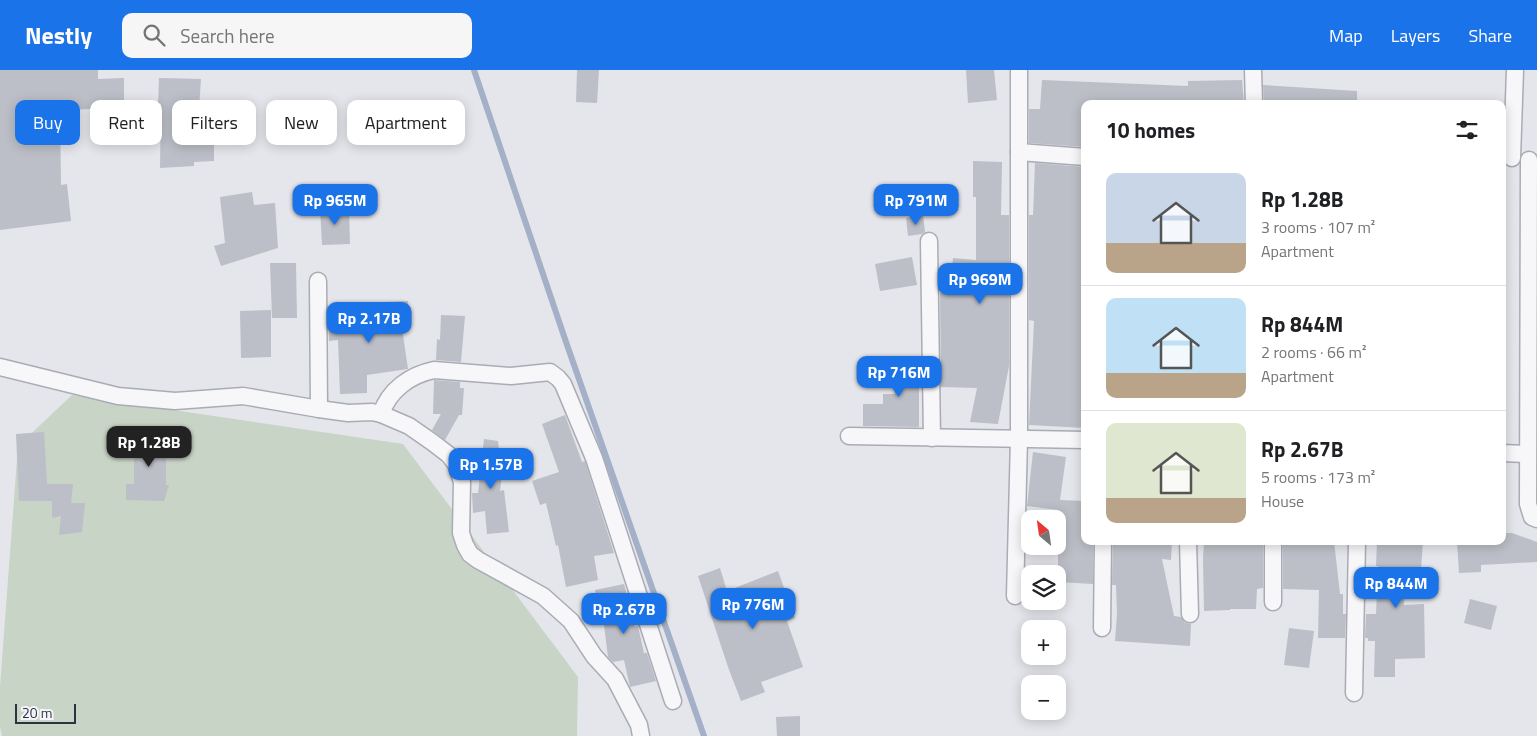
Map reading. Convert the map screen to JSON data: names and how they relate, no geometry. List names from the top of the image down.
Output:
{
  "scale_bar": "20 m",
  "north": "top left",
  "page": {
    "header": "Nestly",
    "search": "Search here",
    "nav": ["Map", "Layers", "Share"],
    "chip": [
      "Buy",
      "Rent",
      "Filters",
      "New",
      "Apartment"
    ],
    "heading": "10 homes",
    "list": [
      {
        "name": "Rp 1.28B",
        "note": "3 rooms · 107 m² · Apartment"
      },
      {
        "name": "Rp 844M",
        "note": "2 rooms · 66 m² · Apartment"
      },
      {
        "name": "Rp 2.67B",
        "note": "5 rooms · 173 m² · House"
      }
    ],
    "price": [
      "Rp 965M",
      "Rp 791M",
      "Rp 969M",
      "Rp 2.17B",
      "Rp 716M",
      "Rp 1.28B",
      "Rp 1.57B",
      "Rp 844M",
      "Rp 776M",
      "Rp 2.67B"
    ],
    "map_buttons": ["+", "−"],
    "scale": "20 m"
  }
}
